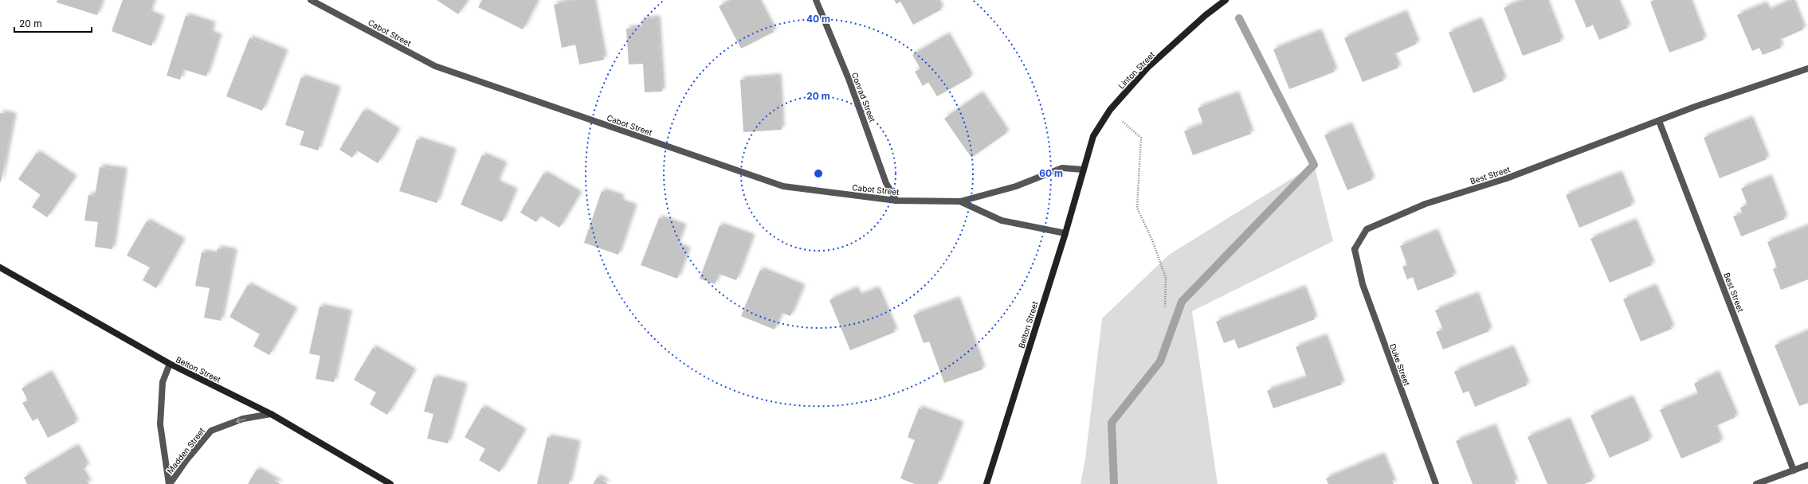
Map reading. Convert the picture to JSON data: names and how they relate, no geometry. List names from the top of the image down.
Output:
{
  "streets": {
    "street": [
      "Cabot Street",
      "Linton Street",
      "Conrad Street",
      "Best Street",
      "Belton Street",
      "Duke Street",
      "Madden Street"
    ]
  },
  "crossings": [
    ["Cabot Street", "Linton Street"],
    ["Cabot Street", "Conrad Street"],
    ["Cabot Street", "Belton Street"],
    ["Linton Street", "Belton Street"],
    ["Best Street", "Duke Street"],
    ["Belton Street", "Madden Street"]
  ],
  "one_way": ["Madden Street"],
  "scale_bar": "20 m",
  "rings": ["40 m", "20 m", "60 m"]
}
